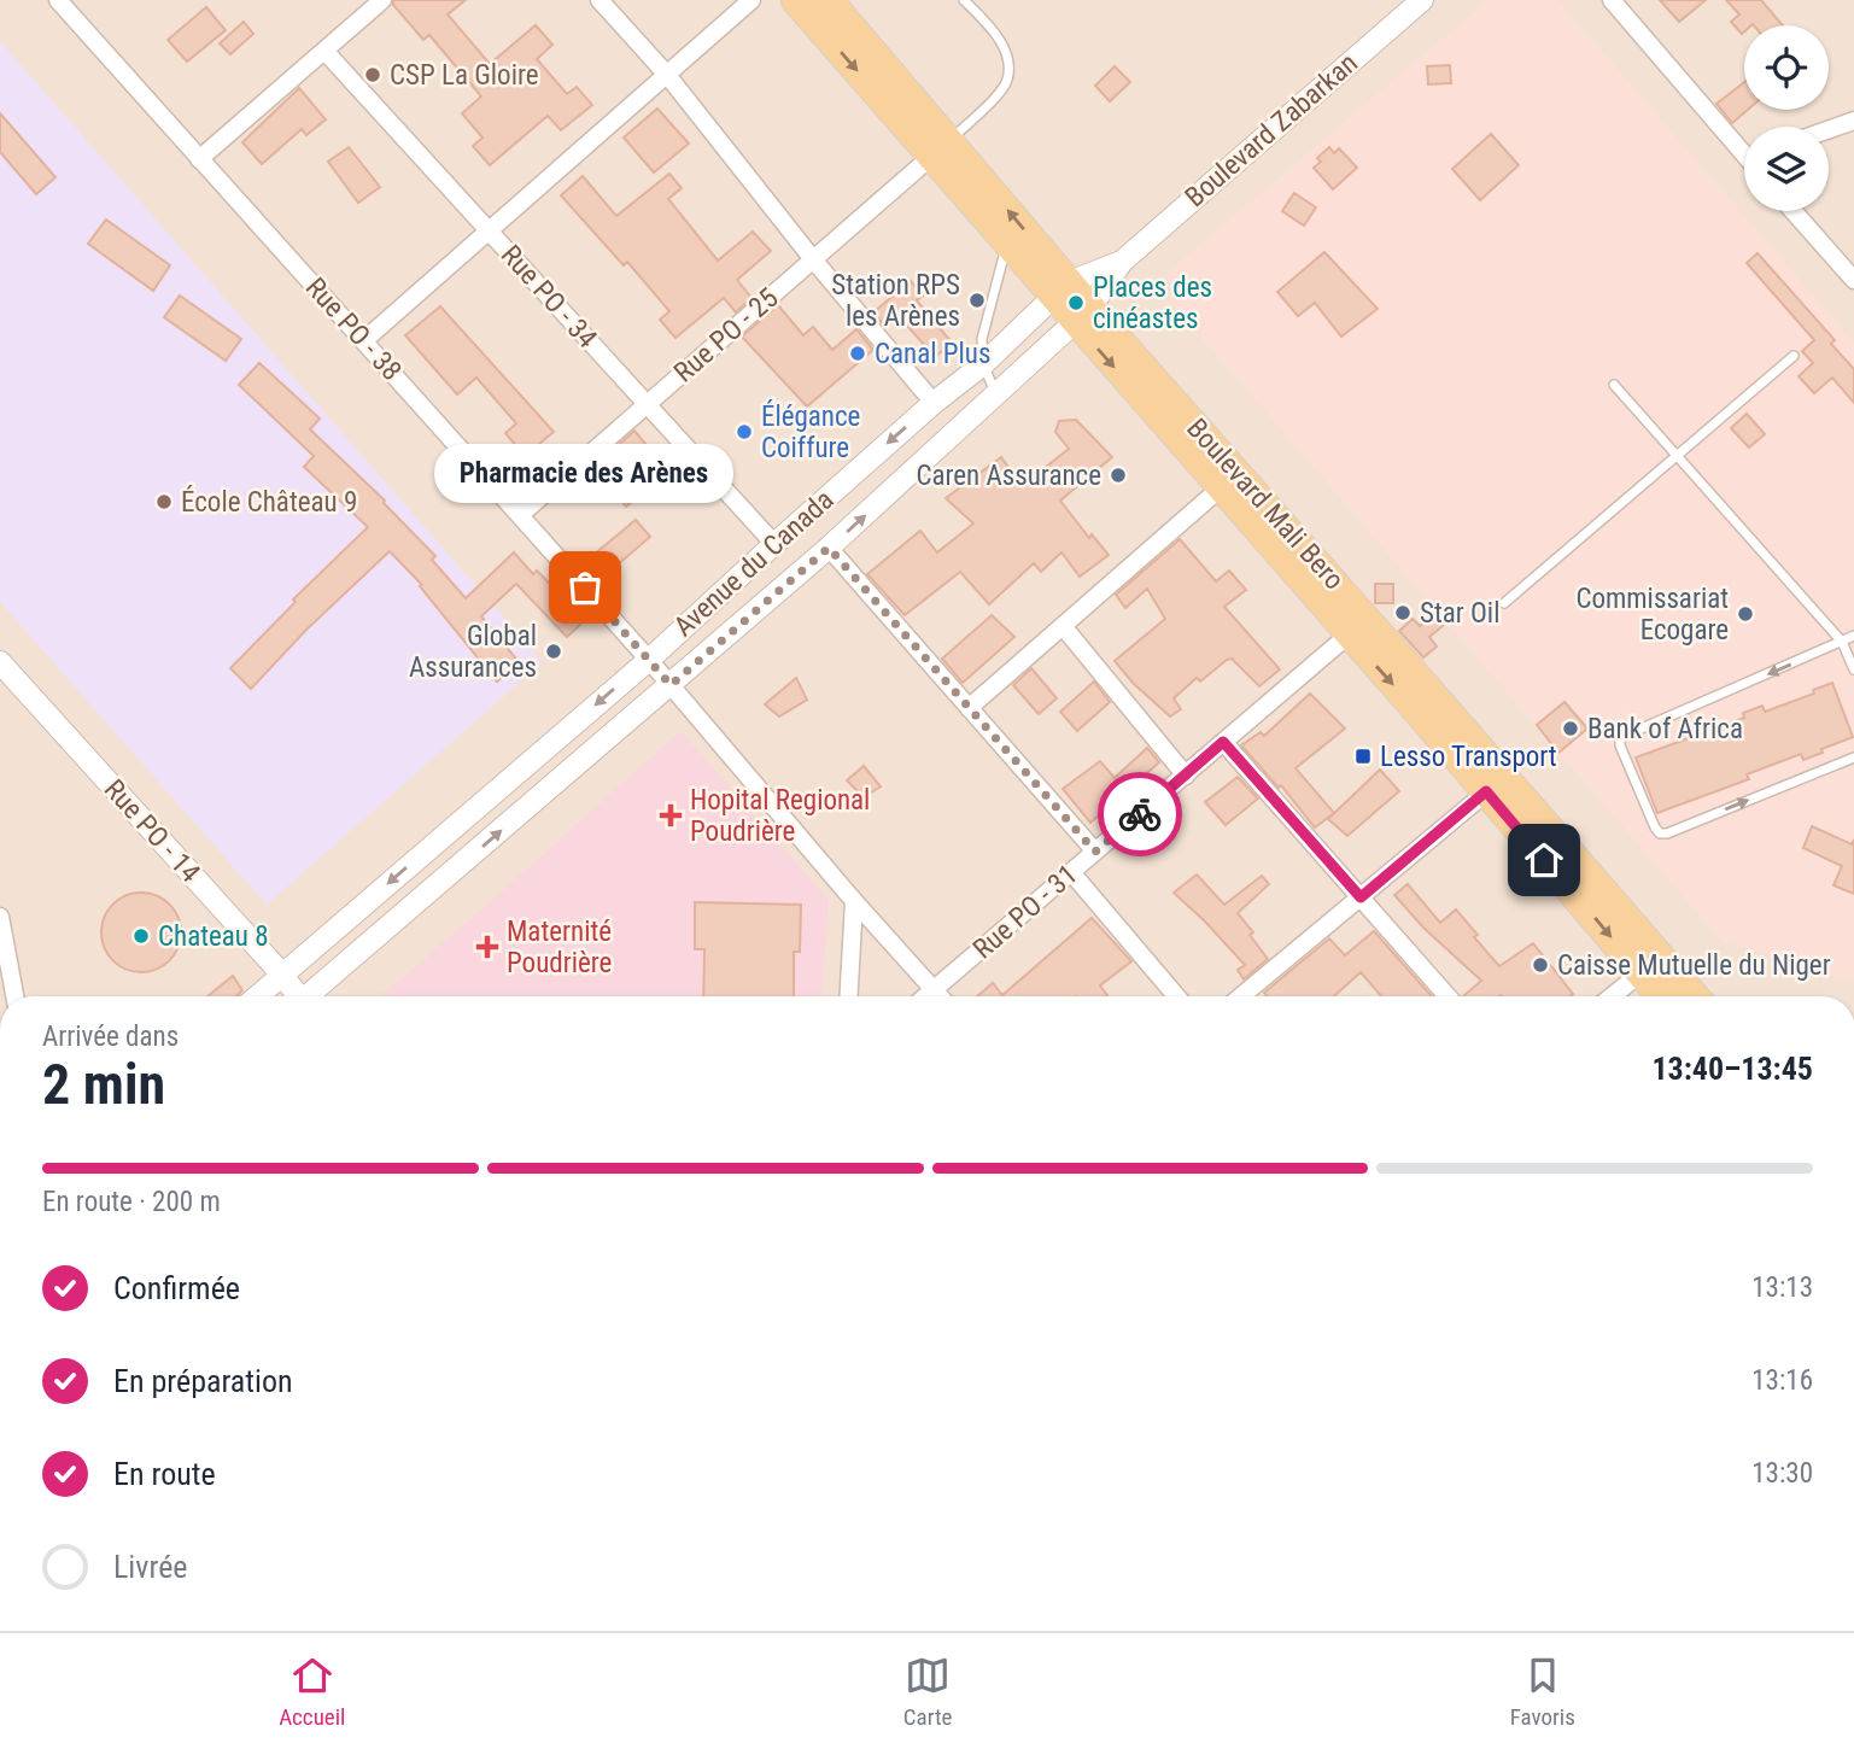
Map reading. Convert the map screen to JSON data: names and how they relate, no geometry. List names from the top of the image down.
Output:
{
  "streets": {
    "main road": ["Boulevard Mali Bero"],
    "street": [
      "Boulevard Zabarkan",
      "Rue PO - 34",
      "Rue PO - 38",
      "Rue PO - 25",
      "Avenue du Canada",
      "Rue PO - 14",
      "Rue PO - 31"
    ]
  },
  "crossings": [
    ["Boulevard Zabarkan", "Boulevard Mali Bero"],
    ["Boulevard Zabarkan", "Avenue du Canada"],
    ["Rue PO - 34", "Rue PO - 25"],
    ["Rue PO - 34", "Avenue du Canada"],
    ["Rue PO - 38", "Rue PO - 25"],
    ["Rue PO - 38", "Avenue du Canada"],
    ["Rue PO - 38", "Rue PO - 31"],
    ["Rue PO - 25", "Boulevard Mali Bero"],
    ["Boulevard Mali Bero", "Avenue du Canada"],
    ["Boulevard Mali Bero", "Rue PO - 31"],
    ["Avenue du Canada", "Rue PO - 14"]
  ],
  "places": {
    "other": [
      "CSP La Gloire",
      "Station RPS les Arènes",
      "Places des cinéastes",
      "Canal Plus",
      "Élégance Coiffure",
      "Caren Assurance",
      "École Château 9",
      "Pharmacie des Arènes",
      "Star Oil",
      "Commissariat Ecogare",
      "Global Assurances",
      "Bank of Africa",
      "Chateau 8",
      "Caisse Mutuelle du Niger"
    ],
    "transit": ["Lesso Transport"],
    "health": ["Hopital Regional Poudrière", "Maternité Poudrière"]
  },
  "page": {
    "bubble": "Pharmacie des Arènes",
    "heading": ["2 min", "Arrivée dans", "13:40–13:45"],
    "bar": "En route · 200 m",
    "list": [
      ["Confirmée", "13:13"],
      ["En préparation", "13:16"],
      ["En route", "13:30"],
      "Livrée"
    ],
    "tabs": ["Accueil", "Carte", "Favoris"]
  }
}
